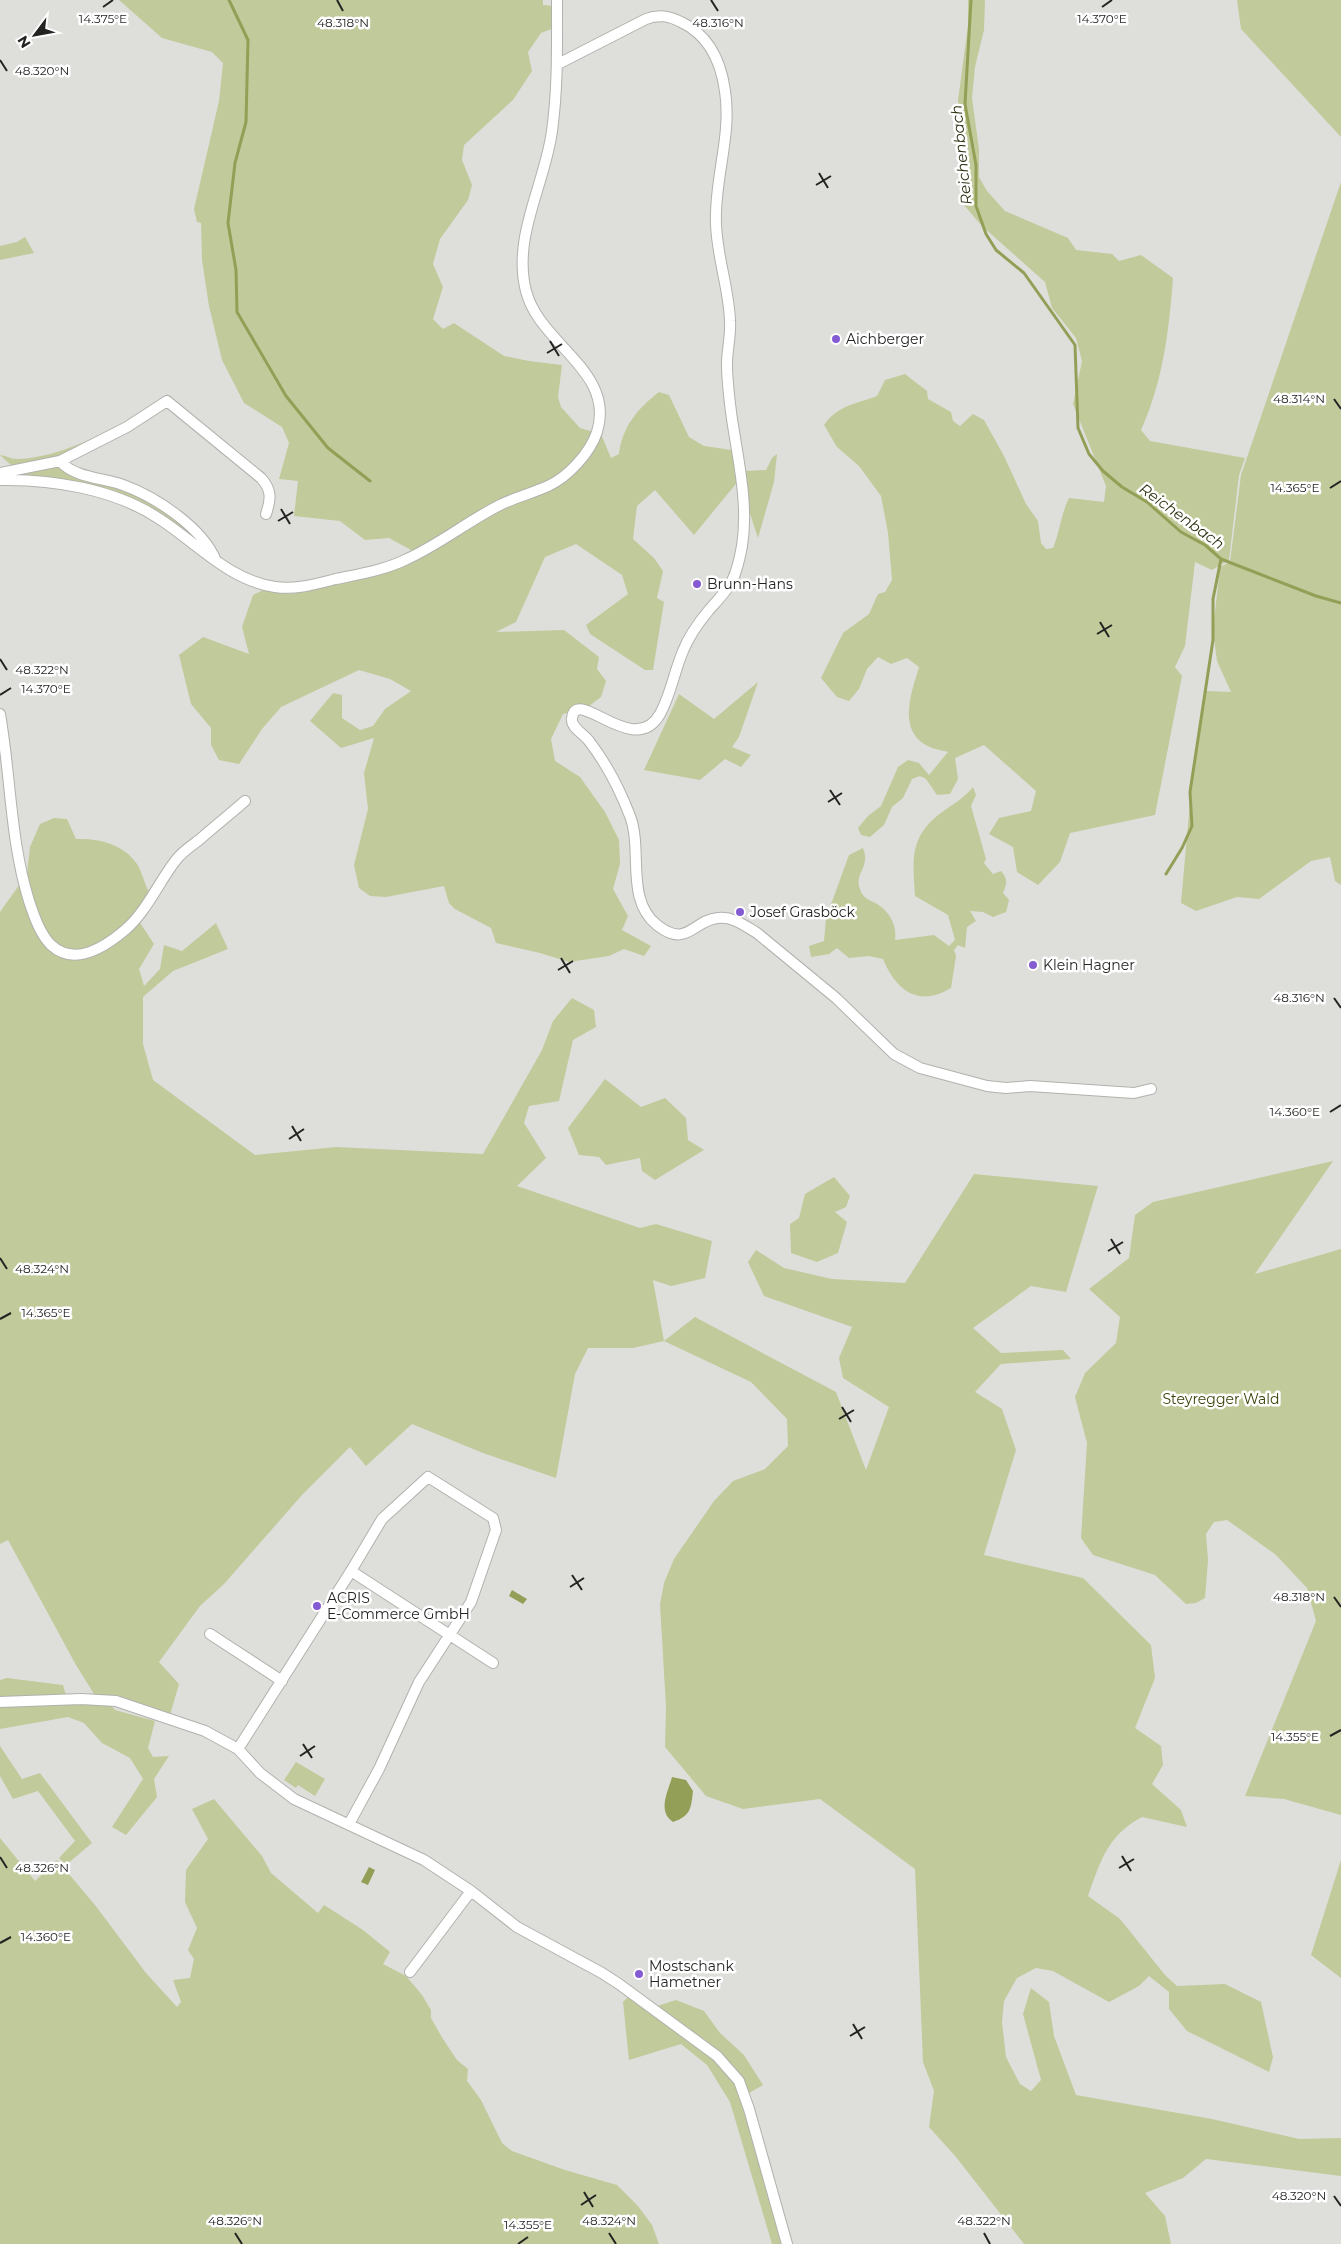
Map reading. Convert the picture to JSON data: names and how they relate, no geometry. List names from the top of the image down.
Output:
{
  "water": ["Reichenbach"],
  "parks": ["Steyregger Wald"],
  "places": [
    "Aichberger",
    "Brunn-Hans",
    "Josef Grasböck",
    "Klein Hagner",
    "ACRIS E-Commerce GmbH",
    "Mostschank Hametner"
  ],
  "north": "bottom left",
  "coordinates": [
    "14.375°E",
    "14.370°E",
    "48.318°N",
    "48.316°N",
    "48.320°N",
    "48.314°N",
    "14.365°E",
    "48.322°N",
    "14.360°E",
    "48.324°N",
    "14.355°E",
    "48.326°N"
  ]
}
